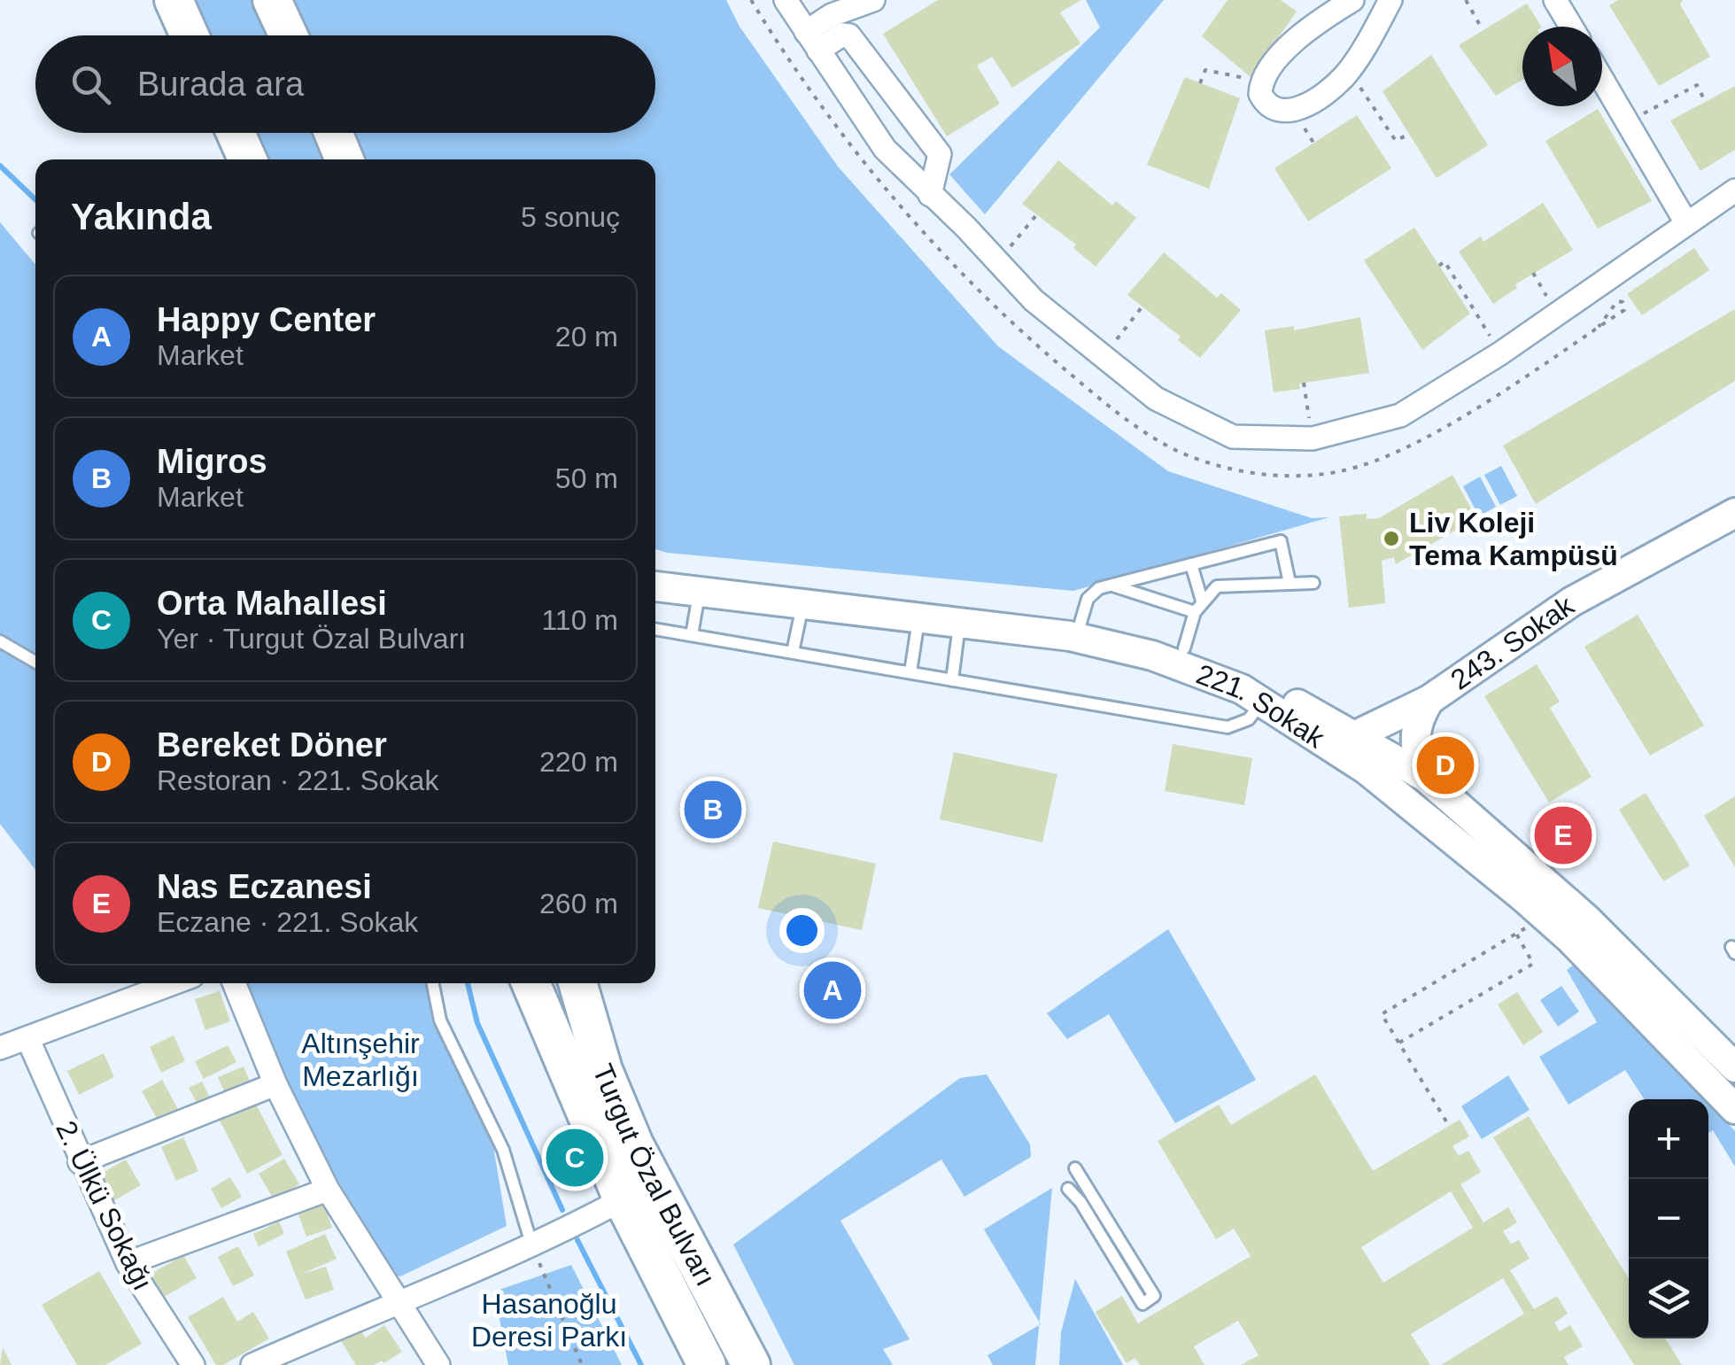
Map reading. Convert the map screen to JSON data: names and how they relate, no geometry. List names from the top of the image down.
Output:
{
  "streets": {
    "main road": ["Turgut Özal Bulvarı"],
    "street": ["243. Sokak", "221. Sokak", "2. Ülkü Sokağı"]
  },
  "crossings": [
    ["243. Sokak", "221. Sokak"]
  ],
  "parks": ["Altınşehir Mezarlığı", "Hasanoğlu Deresi Parkı"],
  "places": ["Liv Koleji Tema Kampüsü"],
  "north": "top left",
  "page": {
    "search": "Burada ara",
    "heading": ["Yakında", "5 sonuç"],
    "list": [
      {
        "mark": "A",
        "name": "Happy Center",
        "note": "Market",
        "value": "20 m"
      },
      {
        "mark": "B",
        "name": "Migros",
        "note": "Market",
        "value": "50 m"
      },
      {
        "mark": "C",
        "name": "Orta Mahallesi",
        "note": "Yer · Turgut Özal Bulvarı",
        "value": "110 m"
      },
      {
        "mark": "D",
        "name": "Bereket Döner",
        "note": "Restoran · 221. Sokak",
        "value": "220 m"
      },
      {
        "mark": "E",
        "name": "Nas Eczanesi",
        "note": "Eczane · 221. Sokak",
        "value": "260 m"
      }
    ],
    "pins": [
      "D",
      "B",
      "E",
      "A",
      "C"
    ],
    "map_buttons": ["+", "−"]
  }
}
